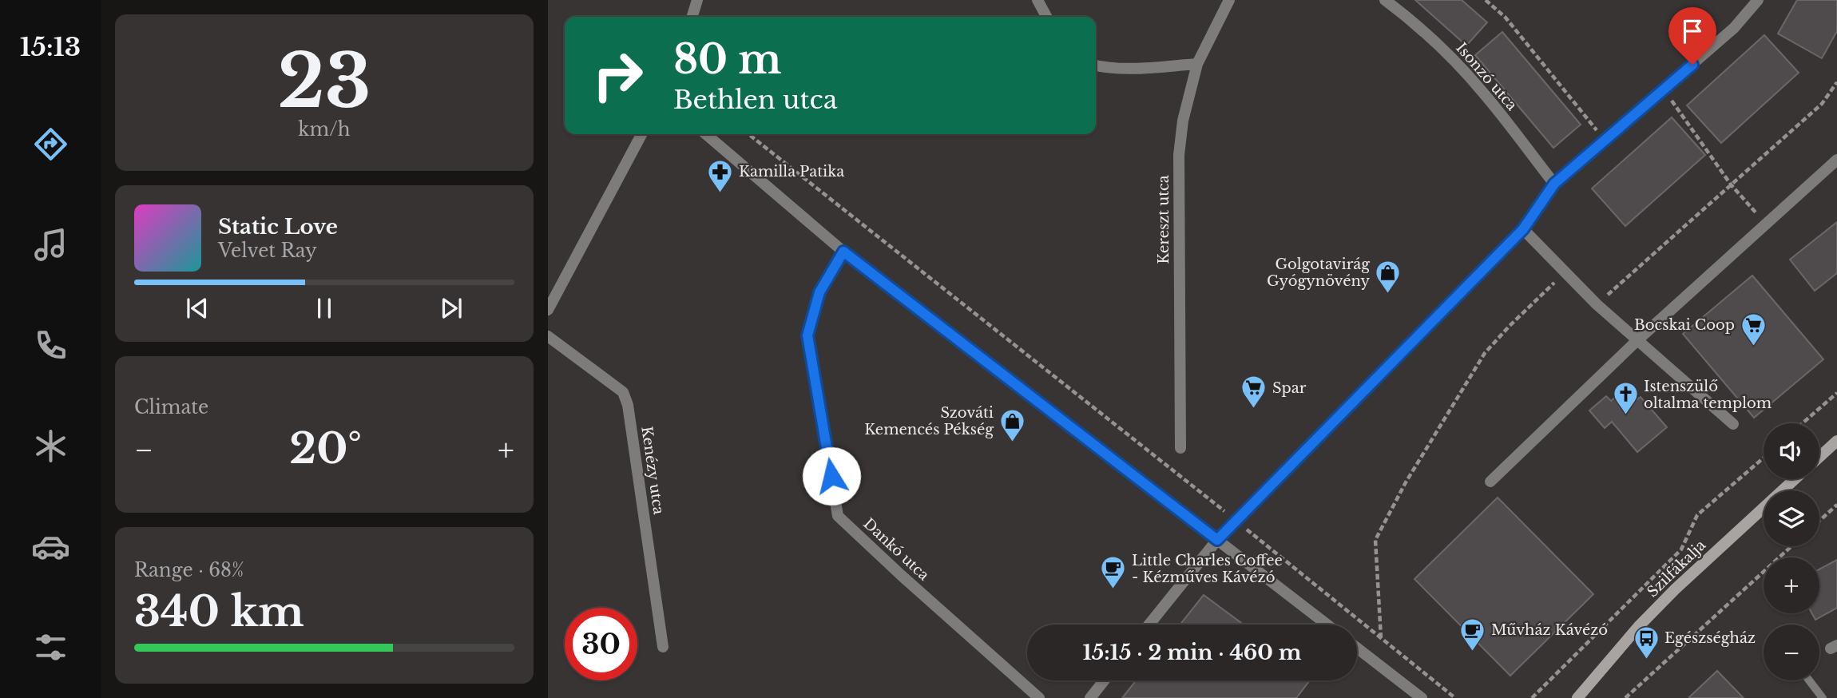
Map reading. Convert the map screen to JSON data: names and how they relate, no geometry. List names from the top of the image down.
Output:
{
  "streets": {
    "street": [
      "Isonzó utca",
      "Kereszt utca",
      "Kenézy utca",
      "Dankó utca",
      "Szilfákalja"
    ]
  },
  "places": {
    "pharmacy": ["Kamilla Patika"],
    "shop": ["Golgotavirág Gyógynövény", "Szováti Kemencés Pékség"],
    "supermarket": ["Bocskai Coop", "Spar"],
    "church": ["Istenszülő oltalma templom"],
    "cafe": ["Little Charles Coffee - Kézműves Kávézó", "Művház Kávézó"],
    "bus stop": ["Egészségház"]
  },
  "page": {
    "tabs": "15:13",
    "tile": [
      ["23", "km/h"],
      "Climate",
      ["Range · 68%", "340 km"]
    ],
    "turn": ["80 m", "Bethlen utca"],
    "song": ["Static Love", "Velvet Ray"],
    "map_buttons": ["+", "−"],
    "heat": ["−", "20°", "+"],
    "limit": "30",
    "trip": "15:15 · 2 min · 460 m"
  }
}
